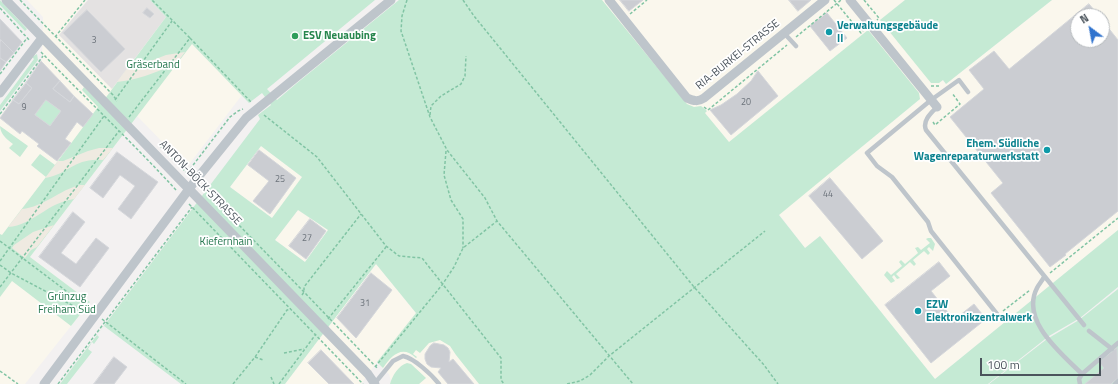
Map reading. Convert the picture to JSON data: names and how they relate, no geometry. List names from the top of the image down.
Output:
{
  "streets": {
    "street": ["RIA-BURKEI-STRASSE", "ANTON-BÖCK-STRASSE"]
  },
  "parks": ["Gräserband", "Kiefernhain", "Grünzug Freiham Süd"],
  "places": [
    "Verwaltungsgebäude II",
    "ESV Neuaubing",
    "Ehem. Südliche Wagenreparaturwerkstatt",
    "EZW Elektronikzentralwerk"
  ],
  "house_numbers": [
    "3",
    "20",
    "9",
    "25",
    "44",
    "27",
    "31"
  ],
  "scale_bar": "100 m",
  "north": "top left"
}
